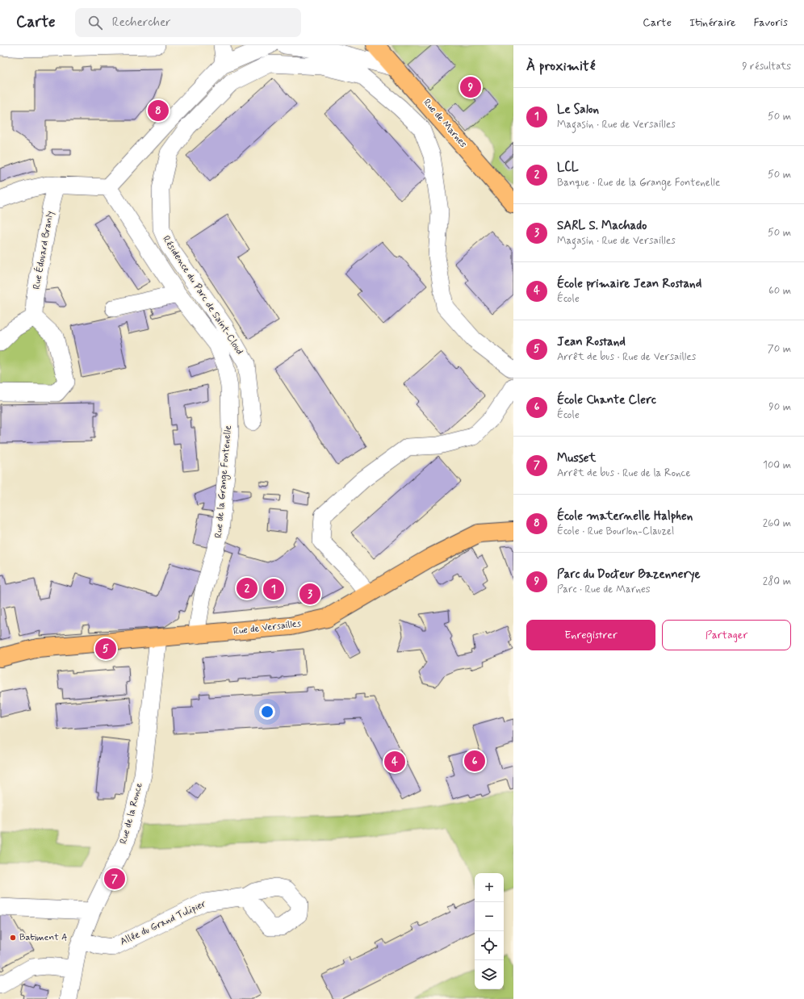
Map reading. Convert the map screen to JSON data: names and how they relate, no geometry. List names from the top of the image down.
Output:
{
  "streets": {
    "main road": ["Rue de Marnes", "Rue de Versailles"],
    "street": [
      "Rue Édouard Branly",
      "Résidence du Parc de Saint-Cloud",
      "Rue de la Grange Fontenelle",
      "Rue de la Ronce",
      "Allée du Grand Tulipier"
    ]
  },
  "crossings": [
    ["Rue de la Grange Fontenelle", "Rue de Versailles"],
    ["Rue de Versailles", "Rue de la Ronce"],
    ["Rue de la Ronce", "Allée du Grand Tulipier"]
  ],
  "places": ["Batiment A"],
  "page": {
    "header": "Carte",
    "search": "Rechercher",
    "nav": ["Carte", "Itinéraire", "Favoris"],
    "heading": ["À proximité", "9 résultats"],
    "pins": [
      "9",
      "8",
      "2",
      "1",
      "3",
      "5",
      "6",
      "4",
      "7"
    ],
    "list": [
      {
        "mark": "1",
        "name": "Le Salon",
        "note": "Magasin · Rue de Versailles",
        "value": "50 m"
      },
      {
        "mark": "2",
        "name": "LCL",
        "note": "Banque · Rue de la Grange Fontenelle",
        "value": "50 m"
      },
      {
        "mark": "3",
        "name": "SARL S. Machado",
        "note": "Magasin · Rue de Versailles",
        "value": "50 m"
      },
      {
        "mark": "4",
        "name": "École primaire Jean Rostand",
        "note": "École",
        "value": "60 m"
      },
      {
        "mark": "5",
        "name": "Jean Rostand",
        "note": "Arrêt de bus · Rue de Versailles",
        "value": "70 m"
      },
      {
        "mark": "6",
        "name": "École Chante Clerc",
        "note": "École",
        "value": "90 m"
      },
      {
        "mark": "7",
        "name": "Musset",
        "note": "Arrêt de bus · Rue de la Ronce",
        "value": "100 m"
      },
      {
        "mark": "8",
        "name": "École maternelle Halphen",
        "note": "École · Rue Bourlon-Clauzel",
        "value": "260 m"
      },
      {
        "mark": "9",
        "name": "Parc du Docteur Bazennerye",
        "note": "Parc · Rue de Marnes",
        "value": "280 m"
      }
    ],
    "buttons": ["Enregistrer", "Partager"],
    "map_buttons": ["+", "−"]
  }
}
